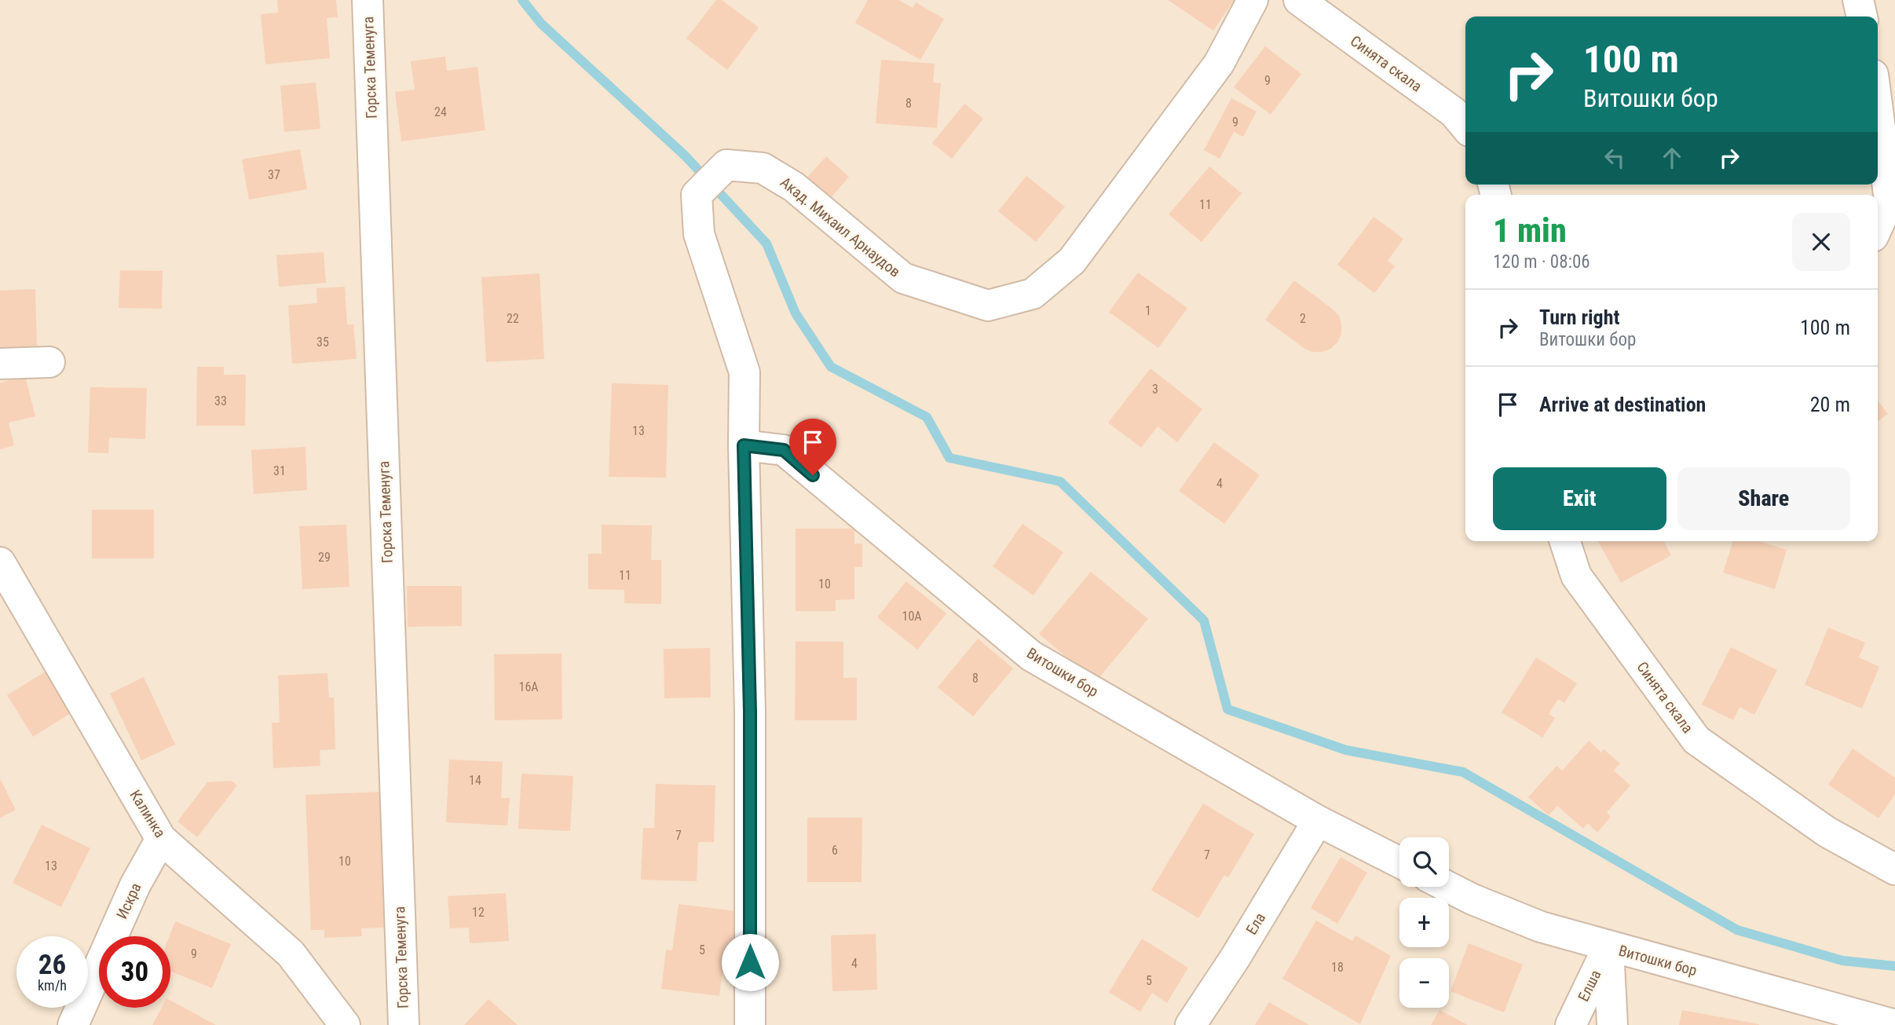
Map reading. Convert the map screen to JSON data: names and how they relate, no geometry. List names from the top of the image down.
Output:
{
  "streets": {
    "street": [
      "Синята скала",
      "Горска Теменуга",
      "Акад. Михаил Арнаудов",
      "Витошки бор",
      "Калинка",
      "Искра",
      "Ела",
      "Елша"
    ]
  },
  "crossings": [
    ["Акад. Михаил Арнаудов", "Витошки бор"],
    ["Витошки бор", "Ела"],
    ["Витошки бор", "Елша"],
    ["Калинка", "Искра"]
  ],
  "house_numbers": [
    "9",
    "8",
    "24",
    "9",
    "37",
    "11",
    "1",
    "22",
    "2",
    "35",
    "3",
    "33",
    "13",
    "31",
    "4",
    "29",
    "11",
    "10",
    "10А",
    "8",
    "16А",
    "14",
    "7",
    "6",
    "7",
    "10",
    "13",
    "12",
    "5",
    "9",
    "4",
    "18",
    "5"
  ],
  "page": {
    "turn": ["100 m", "Витошки бор"],
    "heading": ["1 min", "120 m · 08:06"],
    "list": [
      {
        "name": "Turn right",
        "note": "Витошки бор",
        "value": "100 m"
      },
      {
        "name": "Arrive at destination",
        "value": "20 m"
      }
    ],
    "buttons": ["Exit", "Share"],
    "map_buttons": ["+", "−"],
    "speed": "26 km/h",
    "limit": "30"
  }
}
